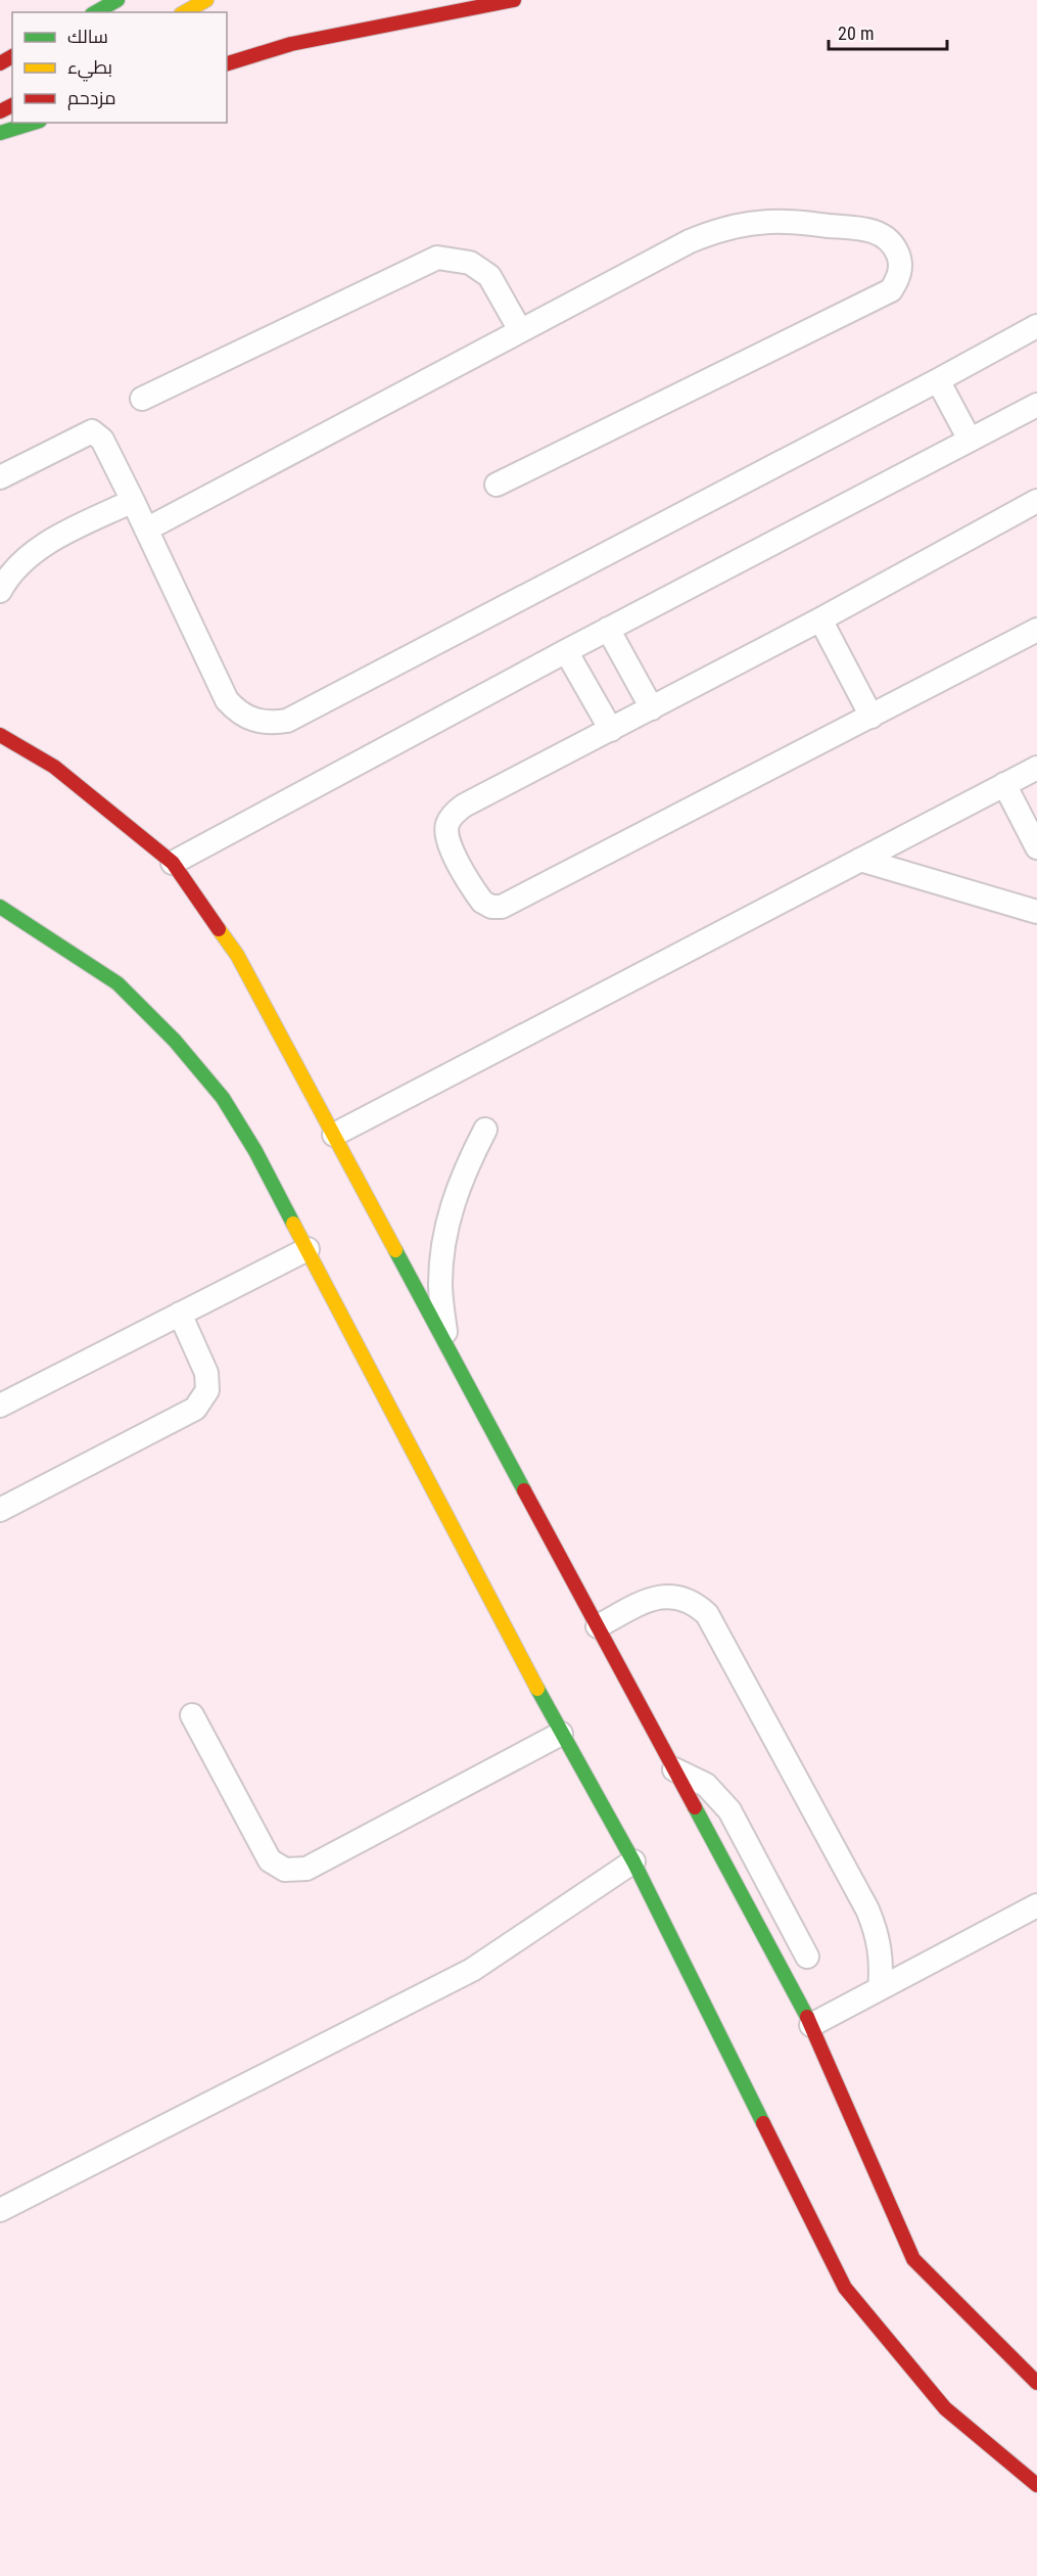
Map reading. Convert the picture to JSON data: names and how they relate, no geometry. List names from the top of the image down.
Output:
{
  "legend": ["سالك", "بطيء", "مزدحم"],
  "scale_bar": "20 m"
}
